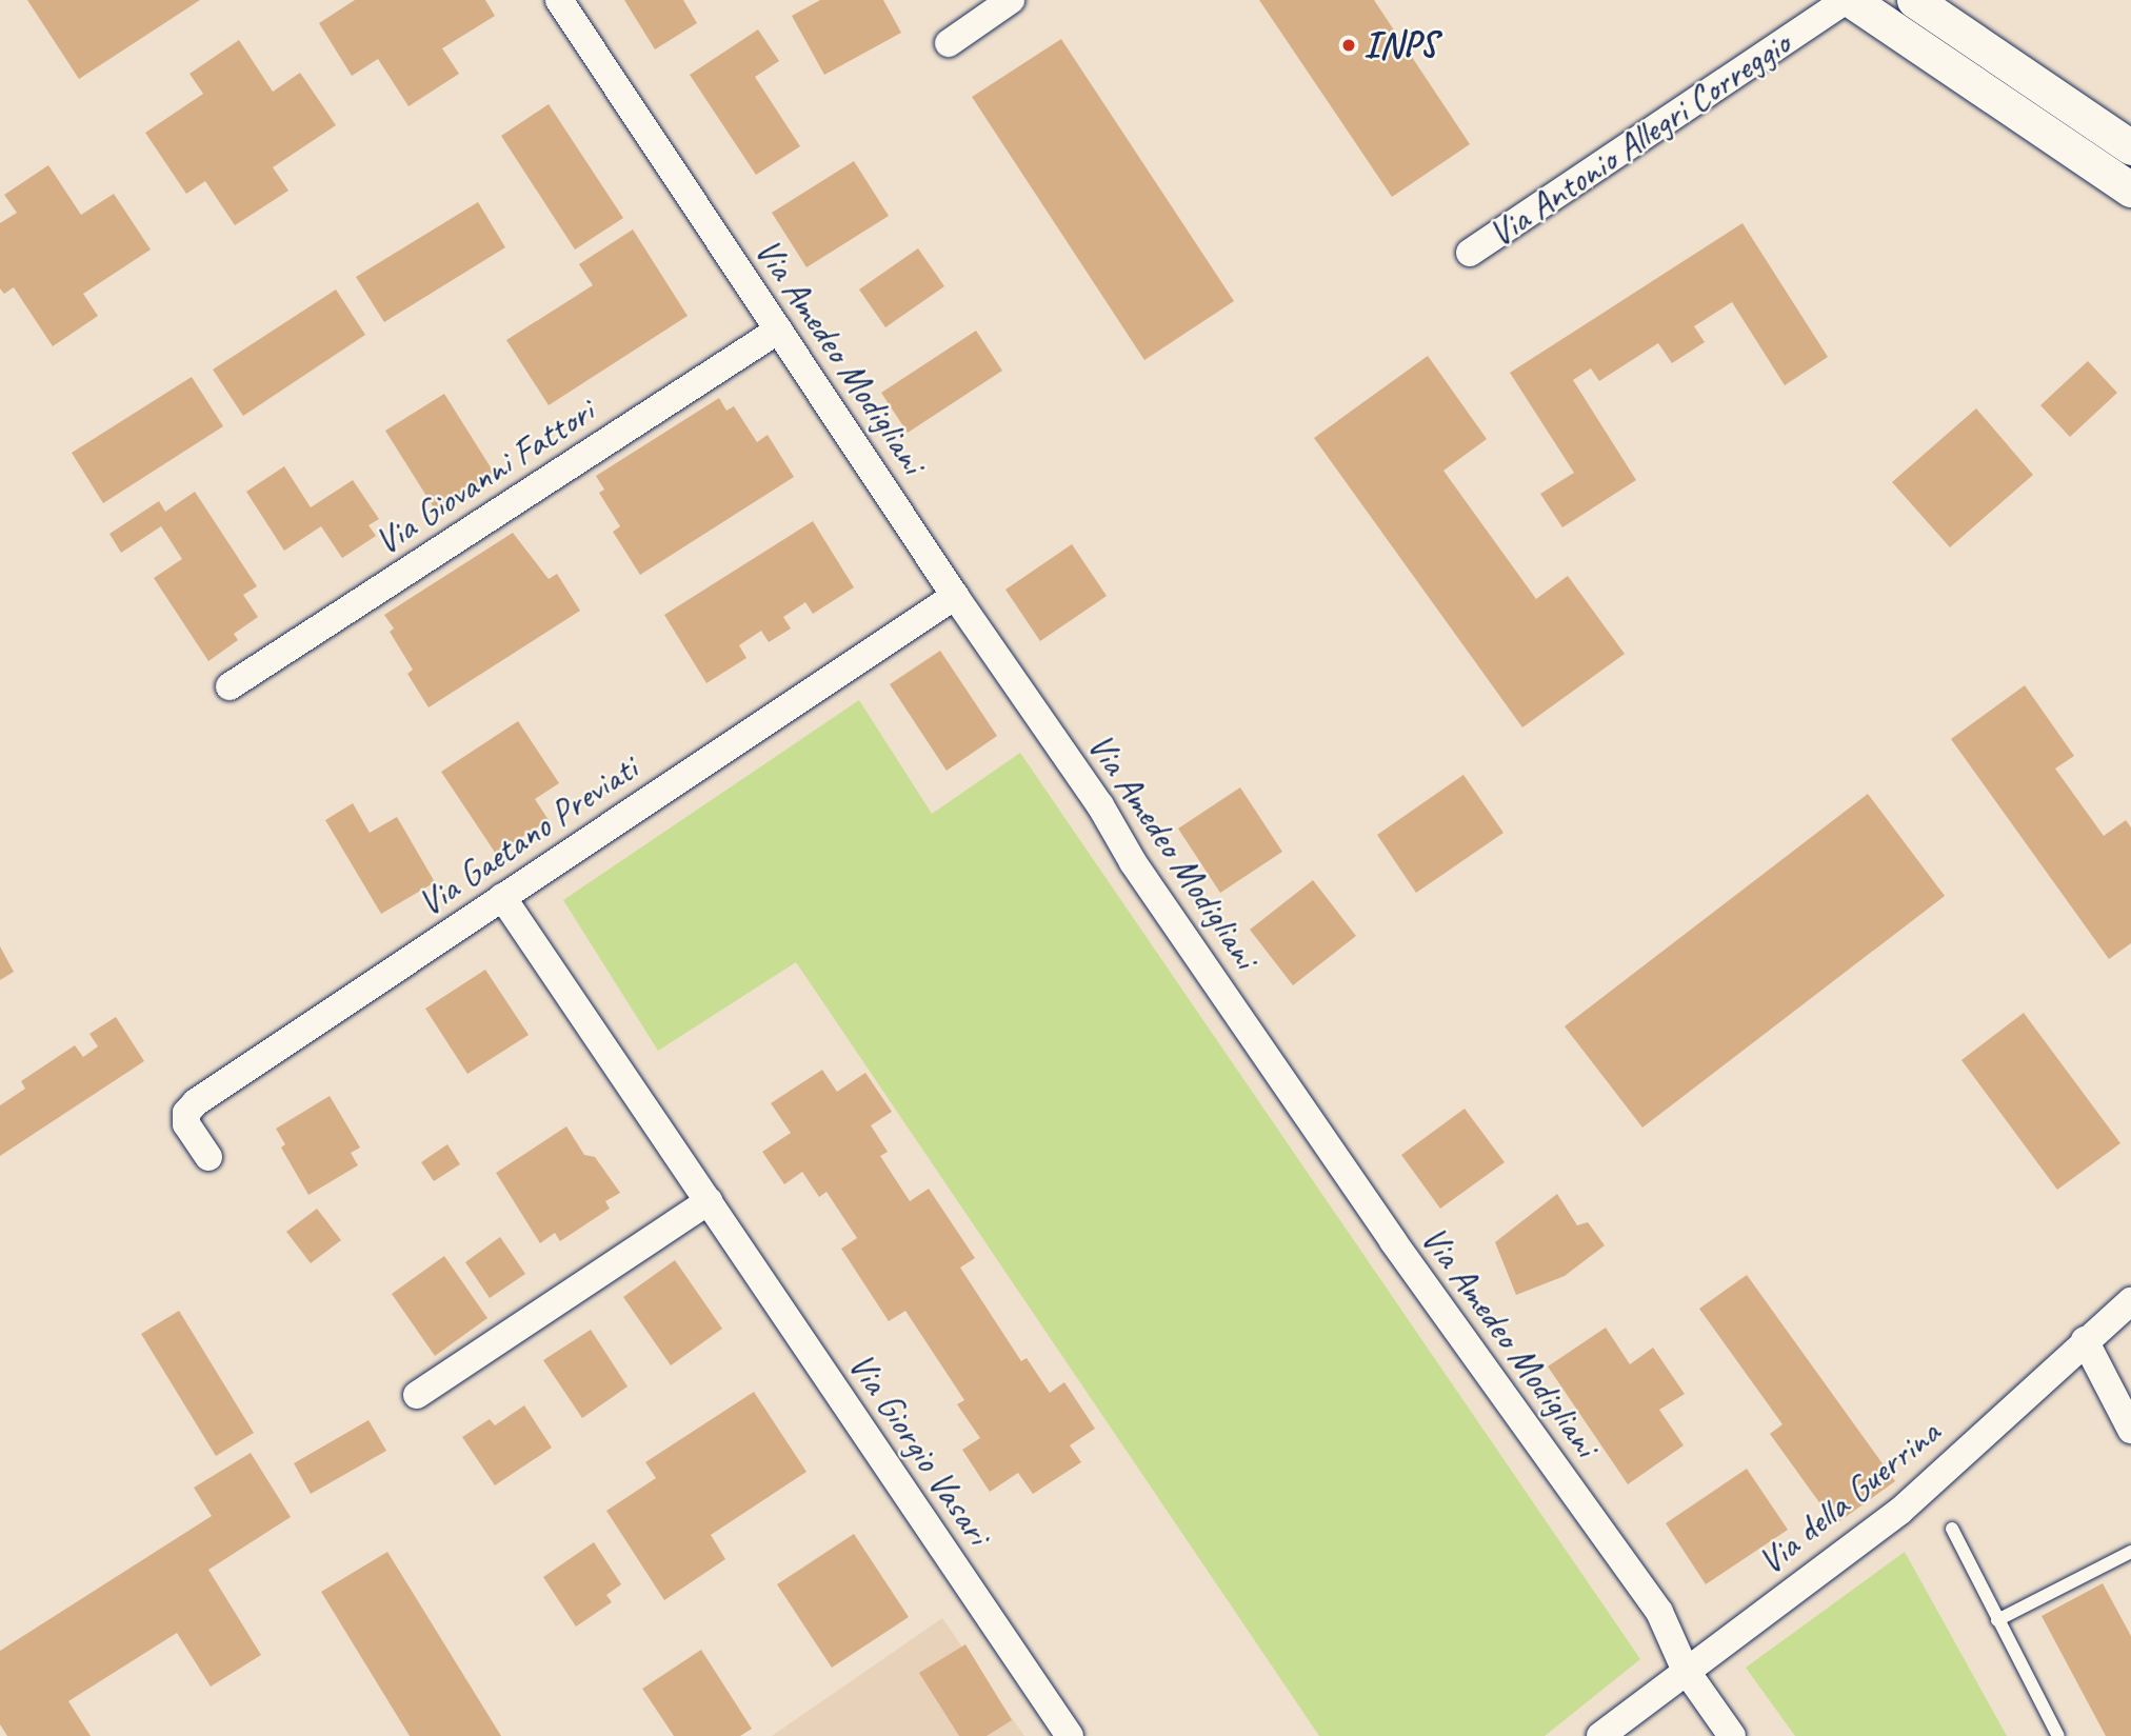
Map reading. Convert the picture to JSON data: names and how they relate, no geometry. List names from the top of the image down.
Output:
{
  "streets": {
    "street": [
      "Via Antonio Allegri Correggio",
      "Via Amedeo Modigliani",
      "Via Giovanni Fattori",
      "Via Gaetano Previati",
      "Via Giorgio Vasari",
      "Via della Guerrina"
    ]
  },
  "crossings": [
    ["Via Amedeo Modigliani", "Via Giovanni Fattori"],
    ["Via Amedeo Modigliani", "Via Gaetano Previati"],
    ["Via Amedeo Modigliani", "Via della Guerrina"],
    ["Via Gaetano Previati", "Via Giorgio Vasari"]
  ],
  "places": ["INPS"]
}
